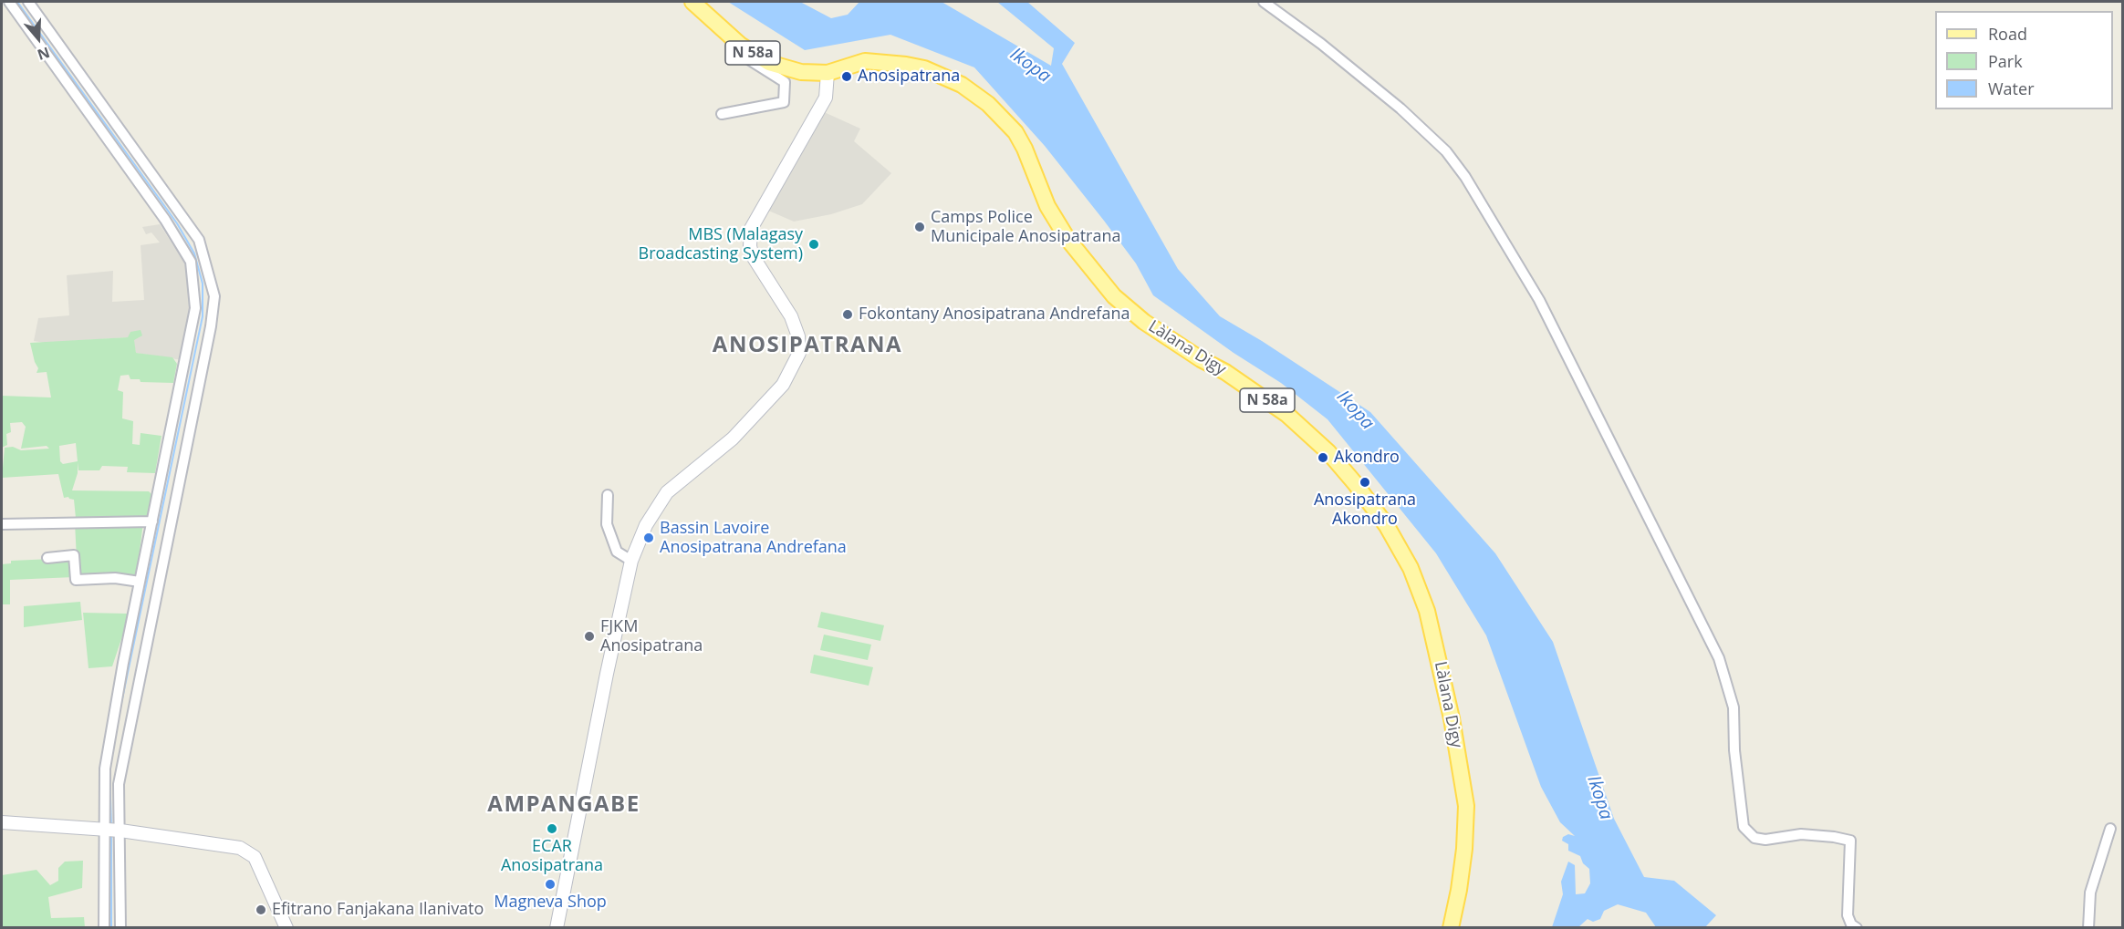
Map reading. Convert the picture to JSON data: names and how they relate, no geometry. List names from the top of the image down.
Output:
{
  "streets": {
    "main road": ["N 58a", "Làlana Digy"]
  },
  "districts": ["ANOSIPATRANA", "AMPANGABE"],
  "water": ["Ikopa"],
  "places": [
    "Anosipatrana",
    "Camps Police Municipale Anosipatrana",
    "MBS (Malagasy Broadcasting System)",
    "Fokontany Anosipatrana Andrefana",
    "Akondro",
    "Anosipatrana Akondro",
    "Bassin Lavoire Anosipatrana Andrefana",
    "FJKM Anosipatrana",
    "ECAR Anosipatrana",
    "Magneva Shop",
    "Efitrano Fanjakana Ilanivato"
  ],
  "legend": ["Road", "Park", "Water"],
  "north": "bottom"
}
